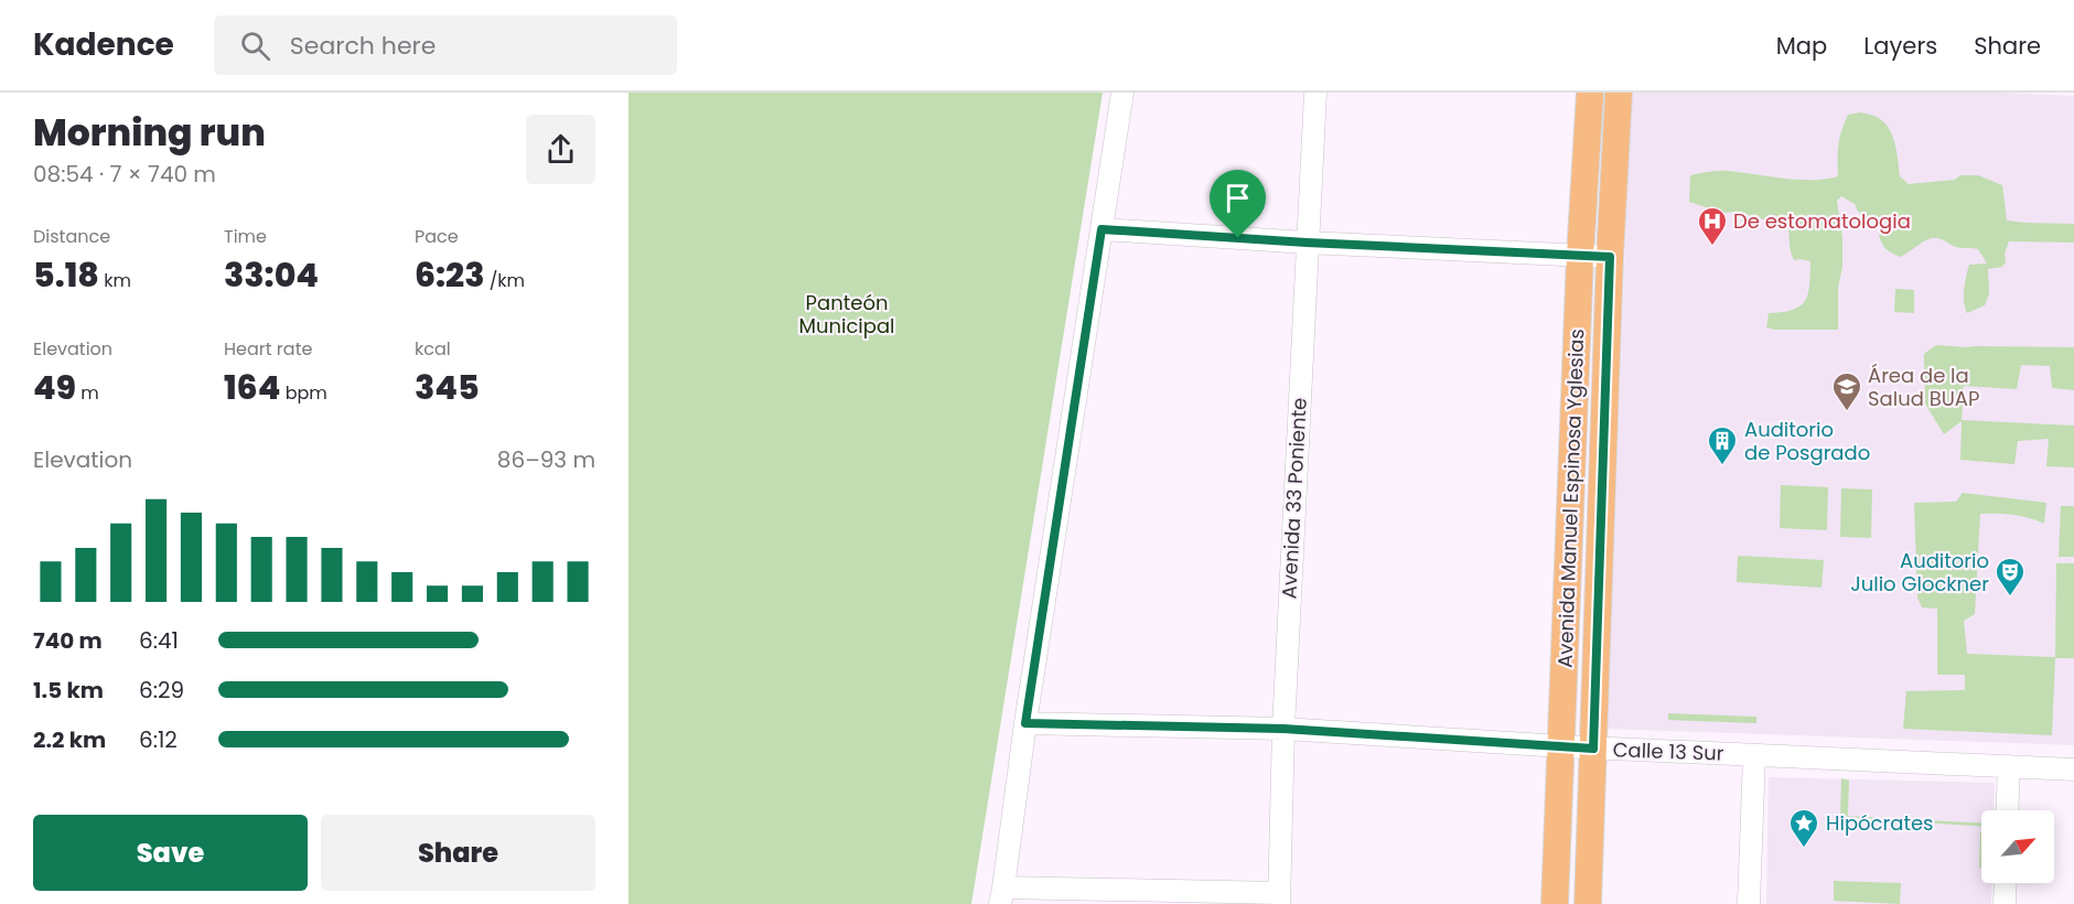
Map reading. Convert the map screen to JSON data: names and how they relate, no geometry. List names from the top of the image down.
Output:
{
  "streets": {
    "main road": ["Avenida Manuel Espinosa Yglesias"],
    "street": ["Avenida 33 Poniente", "Calle 13 Sur"]
  },
  "crossings": [
    ["Avenida 33 Poniente", "Calle 13 Sur"],
    ["Avenida Manuel Espinosa Yglesias", "Calle 13 Sur"]
  ],
  "parks": ["Panteón Municipal"],
  "places": {
    "hospital": ["De estomatologia"],
    "school or university": ["Área de la Salud BUAP"],
    "building": ["Auditorio de Posgrado"],
    "theatre": ["Auditorio Julio Glockner"],
    "place": ["Hipócrates"]
  },
  "north": "top right",
  "page": {
    "header": "Kadence",
    "search": "Search here",
    "nav": ["Map", "Layers", "Share"],
    "heading": ["Morning run", "08:54 · 7 × 740 m"],
    "stats": [
      ["Distance", "5.18 km"],
      ["Time", "33:04"],
      ["Pace", "6:23 /km"],
      ["Elevation", "49 m"],
      ["Heart rate", "164 bpm"],
      ["kcal", "345"]
    ],
    "chart": ["Elevation", "86–93 m"],
    "list": [
      {
        "name": "740 m",
        "note": "6:41"
      },
      {
        "name": "1.5 km",
        "note": "6:29"
      },
      {
        "name": "2.2 km",
        "note": "6:12"
      }
    ],
    "buttons": ["Save", "Share"]
  }
}
